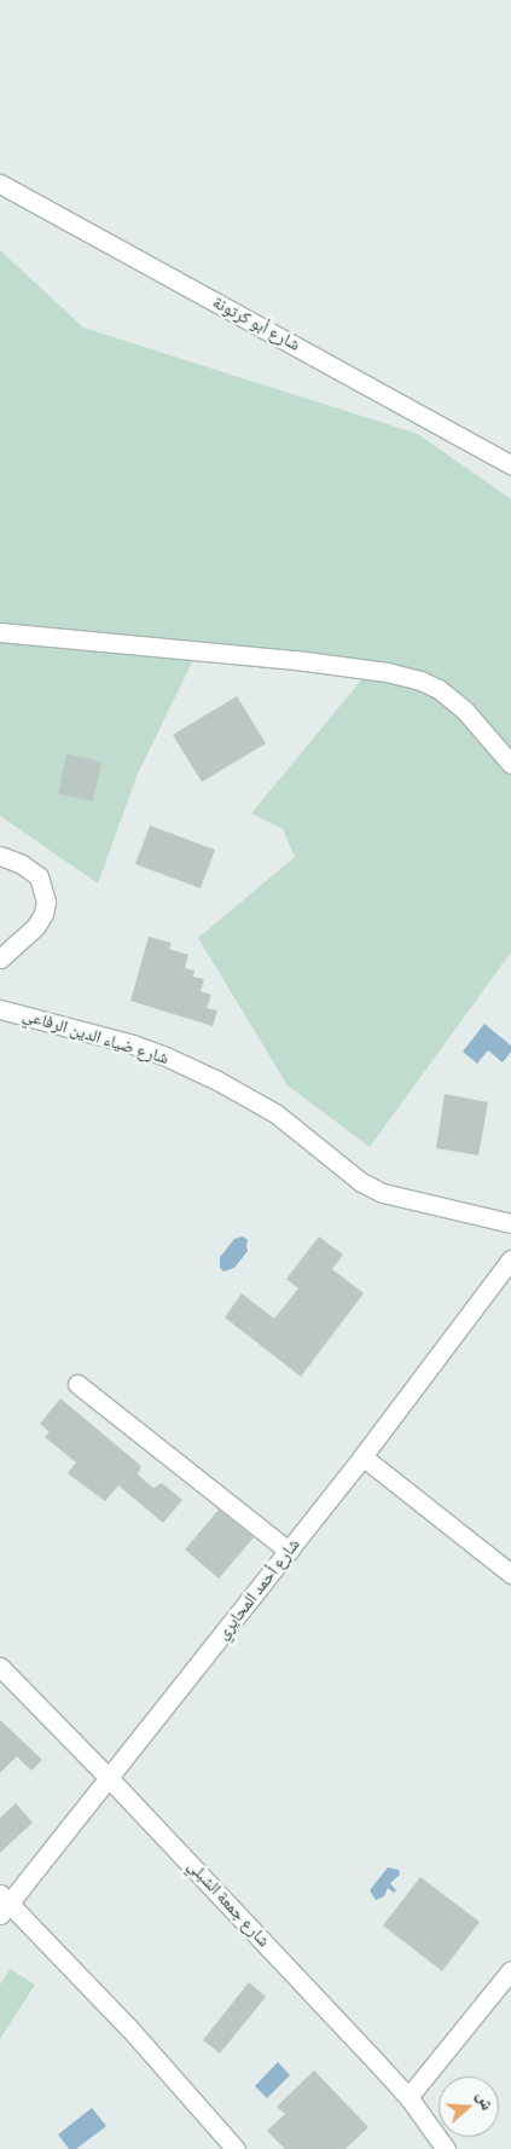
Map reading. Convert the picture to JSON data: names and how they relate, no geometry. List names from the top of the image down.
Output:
{
  "streets": {
    "street": [
      "شارع أبو كرتونة",
      "شارع ضياء الدين الرفاعي",
      "شارع أحمد المحايري",
      "شارع جمعة الشبلي"
    ]
  },
  "crossings": [
    ["شارع أحمد المحايري", "شارع جمعة الشبلي"]
  ],
  "north": "right"
}
